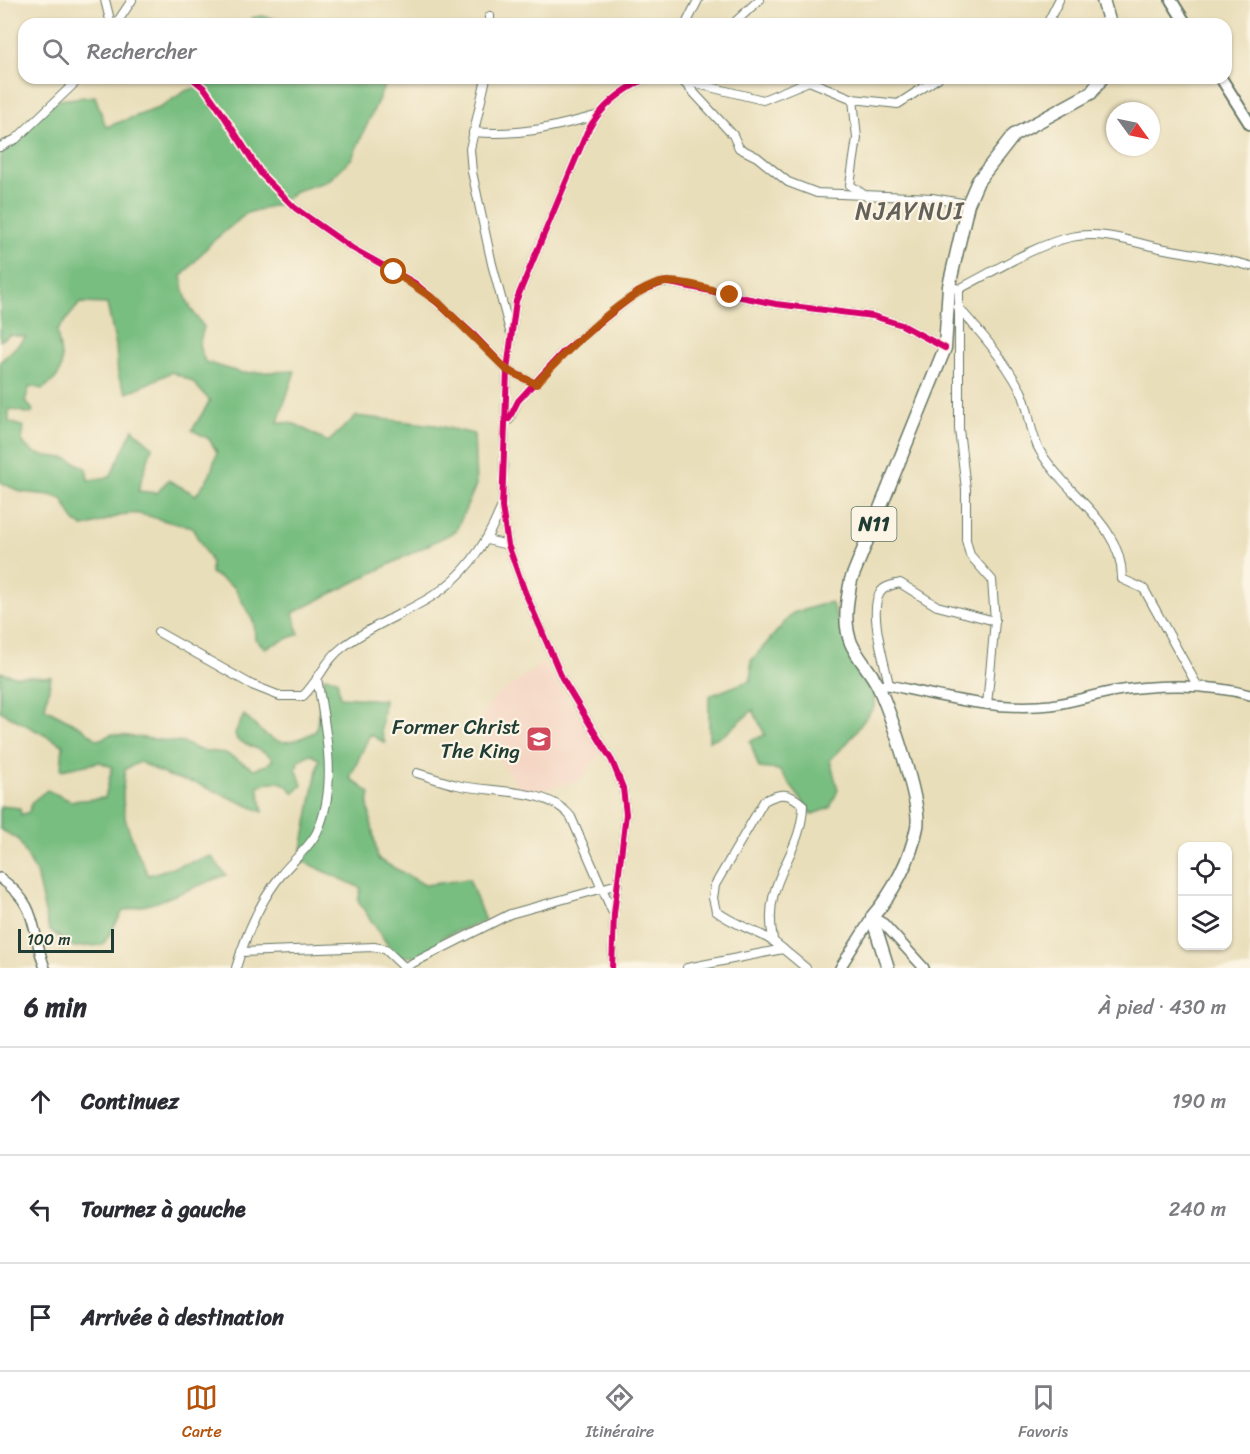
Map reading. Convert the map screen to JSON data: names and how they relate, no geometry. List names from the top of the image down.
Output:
{
  "streets": {
    "highway": ["N11"]
  },
  "districts": ["NJAYNUI"],
  "places": {
    "school or university": ["Former Christ The King"]
  },
  "scale_bar": "100 m",
  "north": "bottom right",
  "page": {
    "search": "Rechercher",
    "scale": "100 m",
    "heading": ["6 min", "À pied · 430 m"],
    "list": [
      ["Continuez", "190 m"],
      ["Tournez à gauche", "240 m"],
      "Arrivée à destination"
    ],
    "nav": ["Carte", "Itinéraire", "Favoris"]
  }
}
